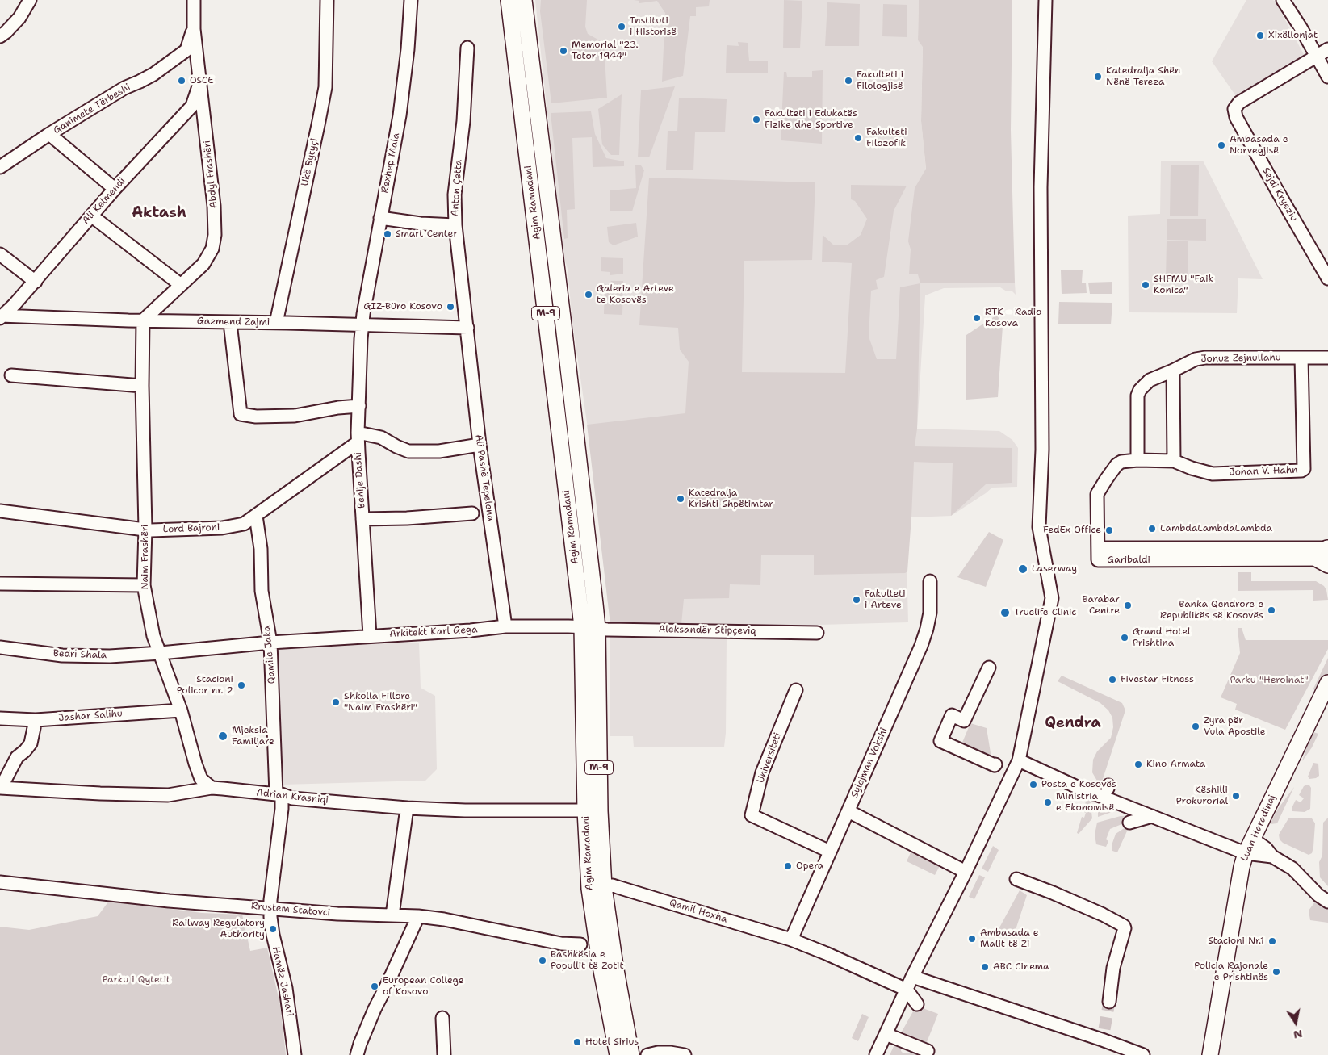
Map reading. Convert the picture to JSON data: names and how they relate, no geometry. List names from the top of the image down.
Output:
{
  "streets": {
    "main road": ["Agim Ramadani", "M-9", "Luan Haradinaj"],
    "street": [
      "Ganimete Tërbeshi",
      "Ukë Bytyçi",
      "Rexhep Mala",
      "Abdyl Frashëri",
      "Anton Çetta",
      "Sejdi Kryeziu",
      "Ali Kelmendi",
      "Gazmend Zajmi",
      "Jonuz Zejnullahu",
      "Johan V. Hahn",
      "Ali Pashë Tepelena",
      "Behije Dashi",
      "Lord Bajroni",
      "Naim Frashëri",
      "Garibaldi",
      "Aleksandër Stipçeviq",
      "Arkitekt Karl Gega",
      "Bedri Shala",
      "Qamile Jaka",
      "Jashar Salihu",
      "Universiteti",
      "Sylejman Vokshi",
      "Adrian Krasniqi",
      "Rrustem Statovci",
      "Qamil Hoxha",
      "Hamëz Jashari"
    ]
  },
  "crossings": [
    ["Ganimete Tërbeshi", "Abdyl Frashëri"],
    ["Ukë Bytyçi", "Gazmend Zajmi"],
    ["Rexhep Mala", "Gazmend Zajmi"],
    ["Rexhep Mala", "Behije Dashi"],
    ["Abdyl Frashëri", "Ali Kelmendi"],
    ["Abdyl Frashëri", "Gazmend Zajmi"],
    ["Abdyl Frashëri", "Naim Frashëri"],
    ["Anton Çetta", "Gazmend Zajmi"],
    ["Anton Çetta", "Ali Pashë Tepelena"],
    ["Ali Kelmendi", "Gazmend Zajmi"],
    ["Agim Ramadani", "Aleksandër Stipçeviq"],
    ["Agim Ramadani", "Arkitekt Karl Gega"],
    ["Agim Ramadani", "Adrian Krasniqi"],
    ["Agim Ramadani", "Qamil Hoxha"],
    ["Gazmend Zajmi", "Ali Pashë Tepelena"],
    ["Gazmend Zajmi", "Behije Dashi"],
    ["Gazmend Zajmi", "Naim Frashëri"],
    ["Jonuz Zejnullahu", "Johan V. Hahn"],
    ["Johan V. Hahn", "Garibaldi"],
    ["Ali Pashë Tepelena", "Arkitekt Karl Gega"],
    ["Behije Dashi", "Lord Bajroni"],
    ["Behije Dashi", "Arkitekt Karl Gega"],
    ["Lord Bajroni", "Naim Frashëri"],
    ["Lord Bajroni", "Qamile Jaka"],
    ["Naim Frashëri", "Bedri Shala"],
    ["Naim Frashëri", "Jashar Salihu"],
    ["Naim Frashëri", "Adrian Krasniqi"],
    ["Aleksandër Stipçeviq", "Arkitekt Karl Gega"],
    ["Arkitekt Karl Gega", "Bedri Shala"],
    ["Arkitekt Karl Gega", "Qamile Jaka"],
    ["Bedri Shala", "Qamile Jaka"],
    ["Qamile Jaka", "Adrian Krasniqi"],
    ["Qamile Jaka", "Rrustem Statovci"],
    ["Qamile Jaka", "Hamëz Jashari"],
    ["Universiteti", "Sylejman Vokshi"],
    ["Sylejman Vokshi", "Qamil Hoxha"],
    ["Rrustem Statovci", "Hamëz Jashari"]
  ],
  "districts": ["Aktash", "Qendra"],
  "parks": ["Parku \"Heroinat\"", "Parku i Qytetit"],
  "places": [
    "Instituti i Historisë",
    "Xixëllonjat",
    "Memorial \"23. Tetor 1944\"",
    "Katedralja Shën Nënë Tereza",
    "OSCE",
    "Fakulteti i Filologjisë",
    "Fakulteti i Edukatës Fizike dhe Sportive",
    "Fakulteti Filozofik",
    "Ambasada e Norvegjisë",
    "Smart Center",
    "SHFMU \"Faik Konica\"",
    "Galeria e Arteve te Kosovës",
    "GIZ-Büro Kosovo",
    "RTK - Radio Kosova",
    "Katedralja Krishti Shpëtimtar",
    "LambdaLambdaLambda",
    "FedEx Office",
    "Laserway",
    "Fakulteti i Arteve",
    "Barabar Centre",
    "Banka Qendrore e Republikës së Kosovës",
    "Truelife Clinic",
    "Grand Hotel Prishtina",
    "Fivestar Fitness",
    "Stacioni Policor nr. 2",
    "Shkolla Fillore \"Naim Frashëri\"",
    "Zyra për Vula Apostile",
    "Mjeksia Familjare",
    "Kino Armata",
    "Posta e Kosovës",
    "Këshilli Prokurorial",
    "Ministria e Ekonomisë",
    "Opera",
    "Railway Regulatory Authority",
    "Ambasada e Malit të Zi",
    "Stacioni Nr.1",
    "Bashkësia e Popullit të Zotit",
    "ABC Cinema",
    "Policia Rajonale e Prishtinës",
    "European College of Kosovo",
    "Hotel Sirius"
  ],
  "north": "bottom"
}
